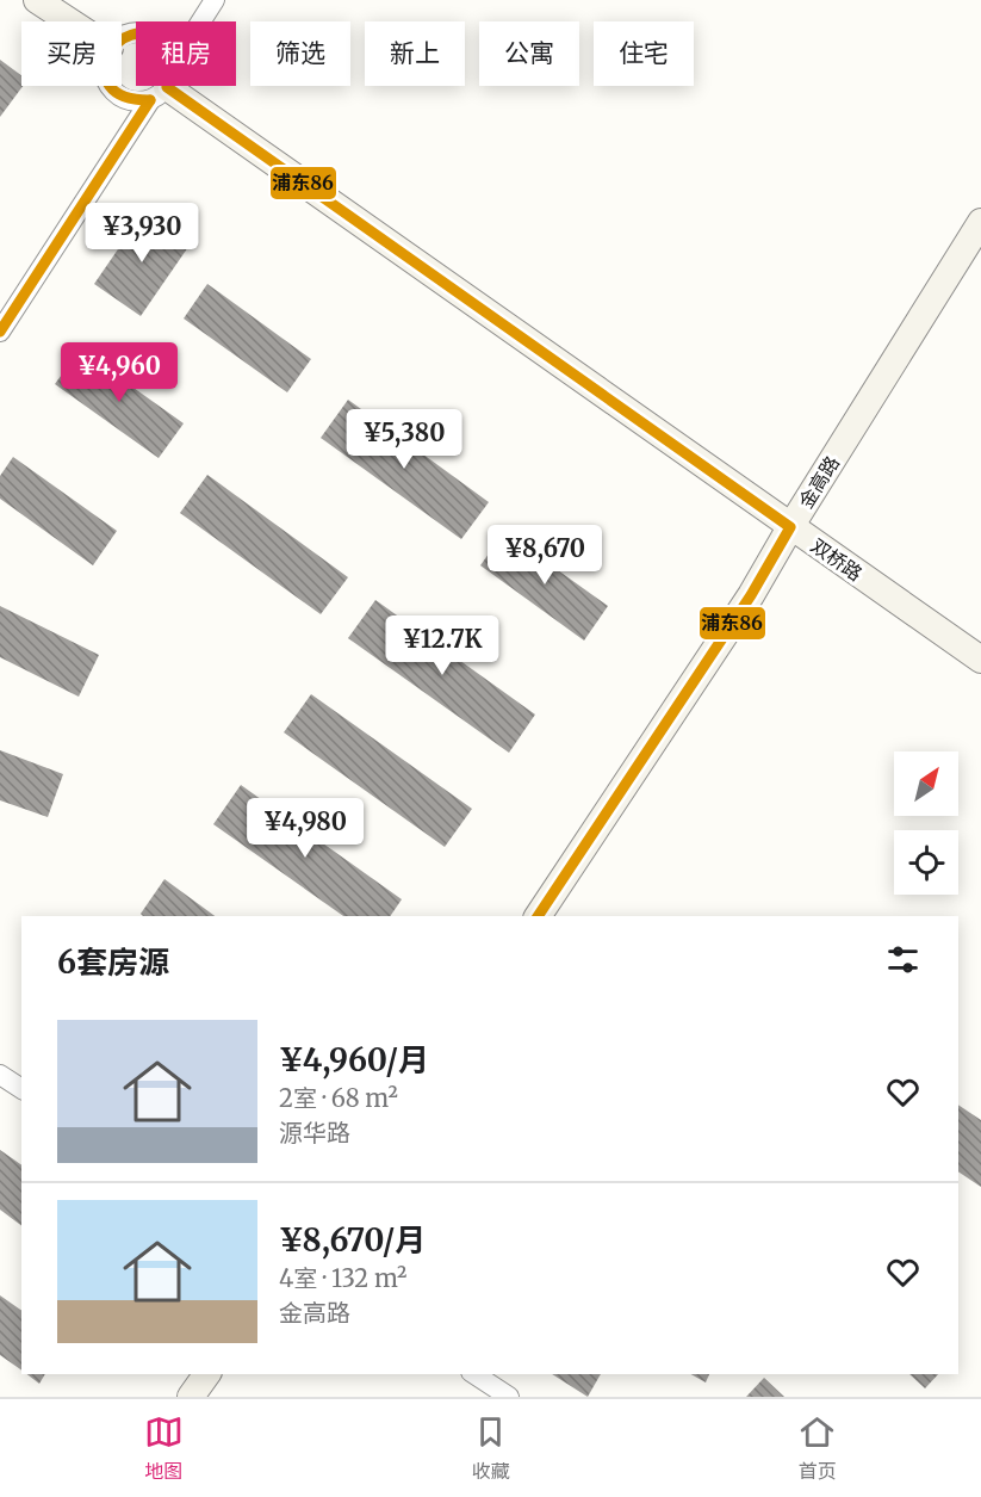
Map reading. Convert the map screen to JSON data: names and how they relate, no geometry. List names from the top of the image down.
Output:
{
  "streets": {
    "street": ["金高路", "双桥路"]
  },
  "crossings": [
    ["金高路", "双桥路"]
  ],
  "lines": ["transit line 浦东86"],
  "north": "top right",
  "page": {
    "chip": [
      "买房",
      "租房",
      "筛选",
      "新上",
      "公寓",
      "住宅"
    ],
    "price": [
      "¥3,930",
      "¥4,960",
      "¥5,380",
      "¥8,670",
      "¥12.7K",
      "¥4,980"
    ],
    "heading": "6套房源",
    "list": [
      {
        "name": "¥4,960/月",
        "note": "2室 · 68 m² · 源华路"
      },
      {
        "name": "¥8,670/月",
        "note": "4室 · 132 m² · 金高路"
      }
    ],
    "tabs": ["地图", "收藏", "首页"]
  }
}
